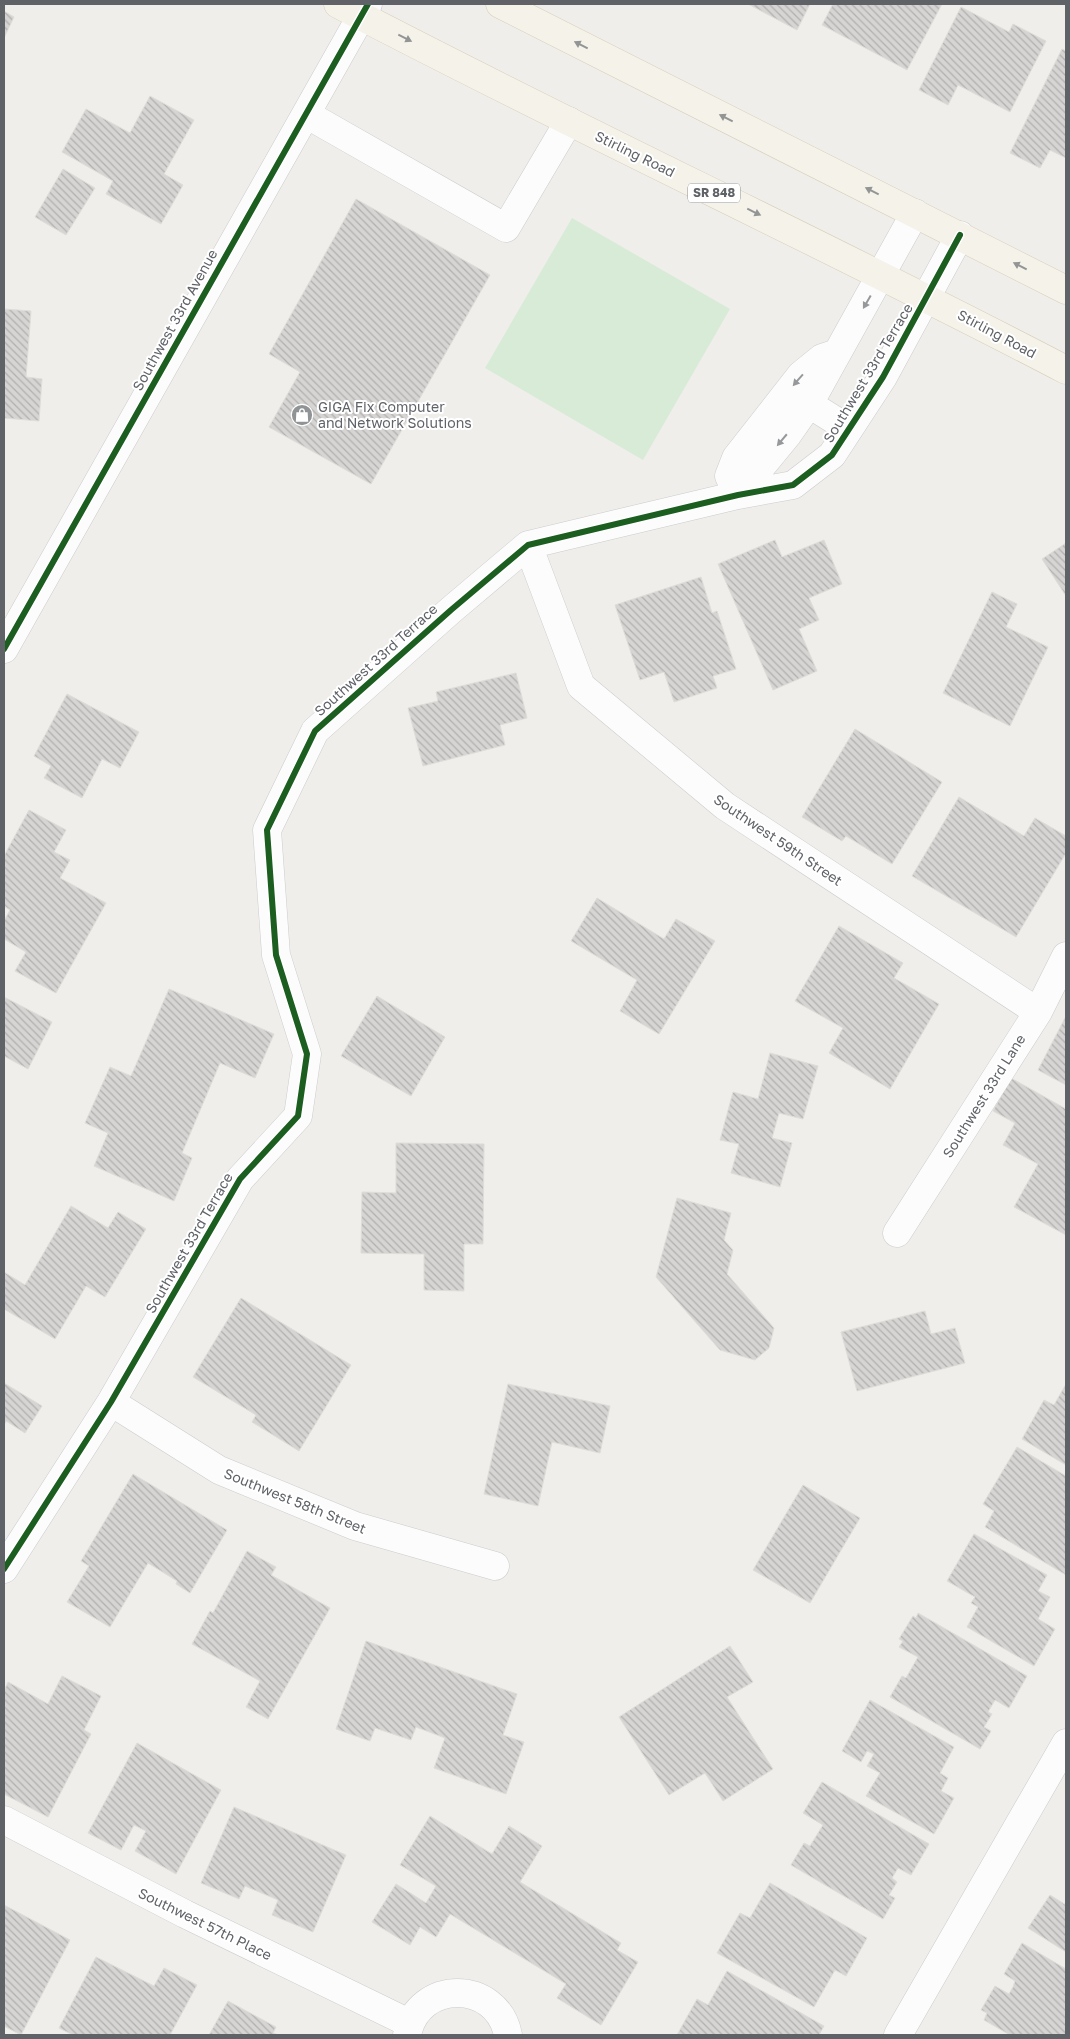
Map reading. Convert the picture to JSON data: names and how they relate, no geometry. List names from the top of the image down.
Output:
{
  "streets": {
    "main road": ["Stirling Road", "SR 848"],
    "street": [
      "Southwest 33rd Avenue",
      "Southwest 33rd Terrace",
      "Southwest 59th Street",
      "Southwest 33rd Lane",
      "Southwest 58th Street",
      "Southwest 57th Place"
    ]
  },
  "crossings": [
    ["Stirling Road", "Southwest 33rd Avenue"],
    ["Stirling Road", "Southwest 33rd Terrace"],
    ["Southwest 33rd Terrace", "Southwest 59th Street"],
    ["Southwest 33rd Terrace", "Southwest 58th Street"],
    ["Southwest 59th Street", "Southwest 33rd Lane"]
  ],
  "places": {
    "shop": ["GIGA Fix Computer and Network Solutions"]
  }
}
